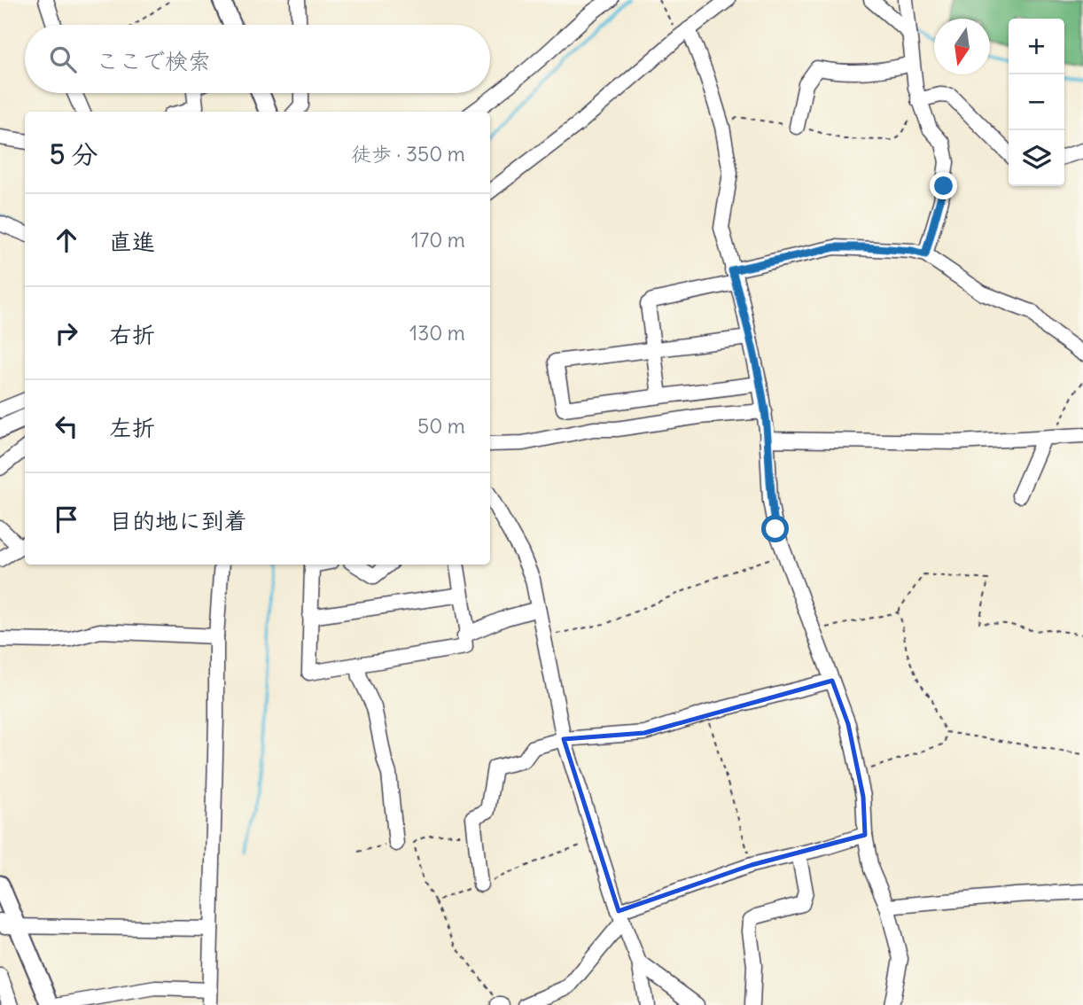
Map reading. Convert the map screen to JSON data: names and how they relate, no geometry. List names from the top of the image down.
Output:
{
  "north": "bottom",
  "page": {
    "map_buttons": ["+", "−"],
    "search": "ここで検索",
    "heading": ["5 分", "徒歩 · 350 m"],
    "list": [
      ["直進", "170 m"],
      ["右折", "130 m"],
      ["左折", "50 m"],
      "目的地に到着"
    ]
  }
}
